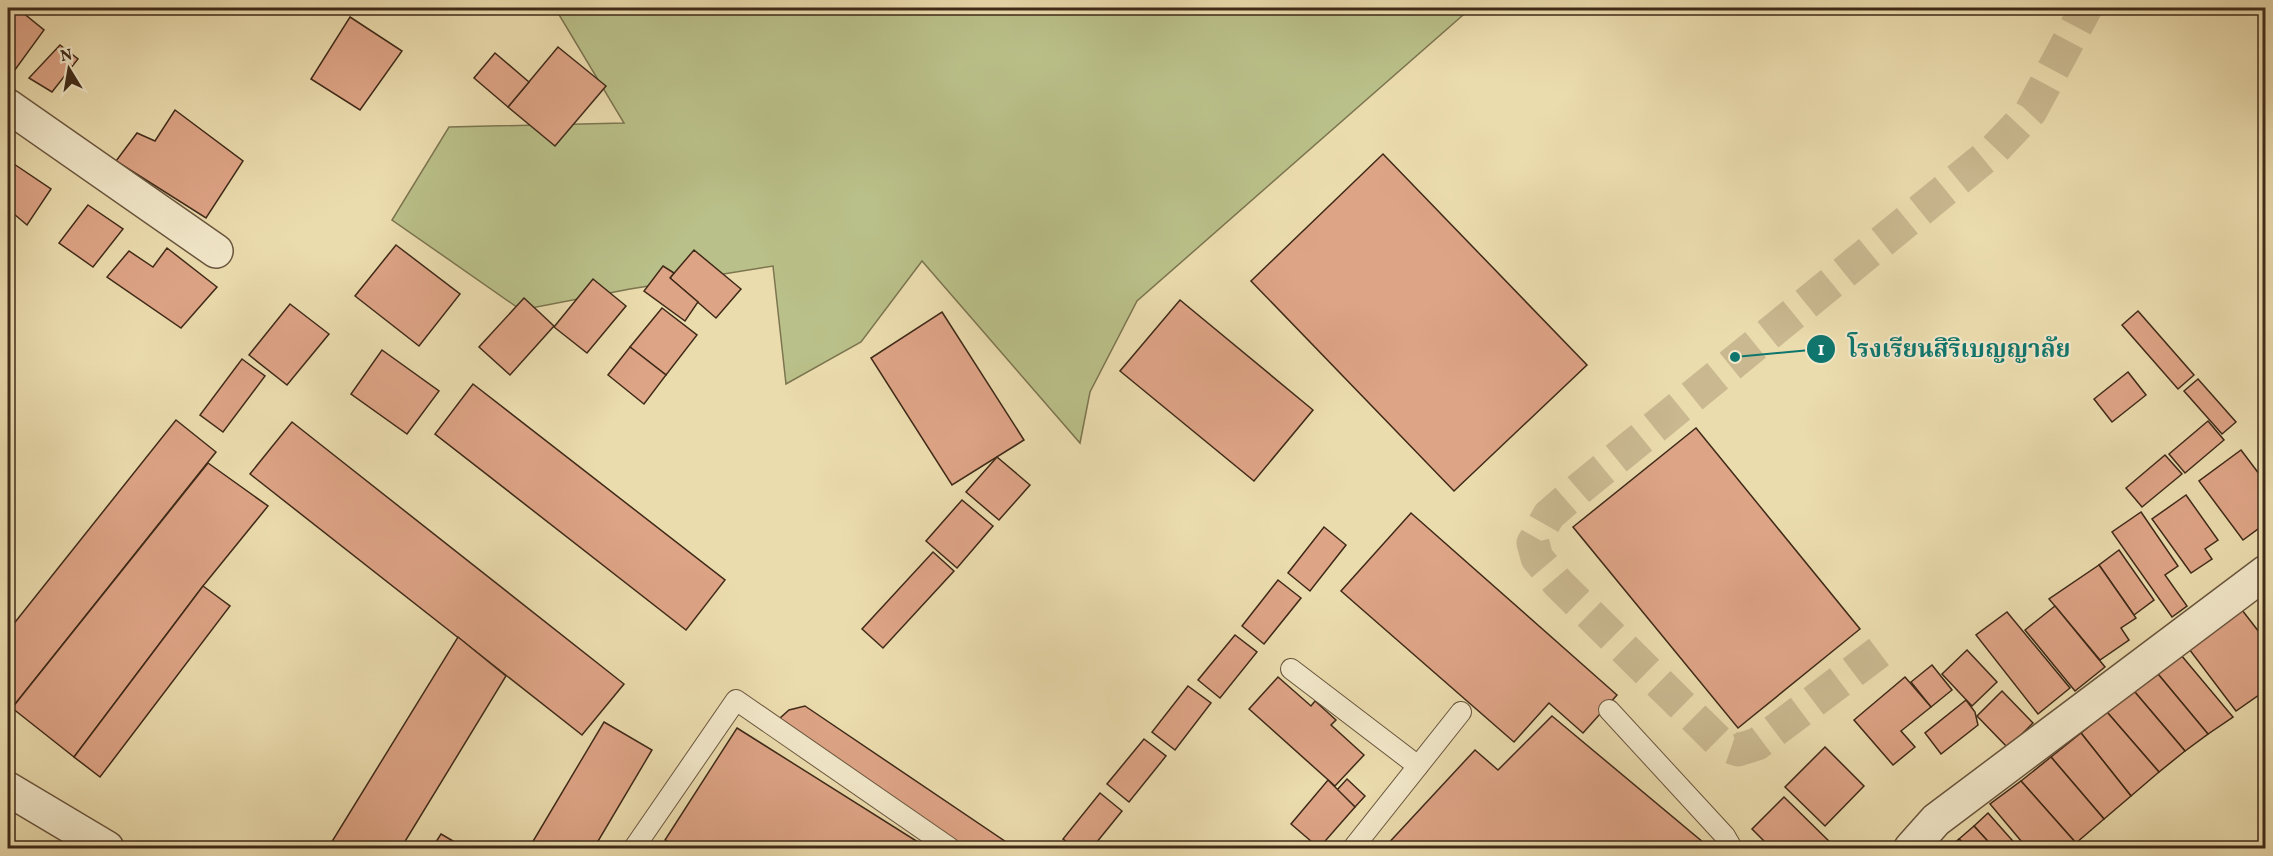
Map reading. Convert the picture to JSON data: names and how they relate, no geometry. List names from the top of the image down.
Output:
{
  "places": ["โรงเรียนสิริเบญญาลัย"],
  "north": "top"
}
